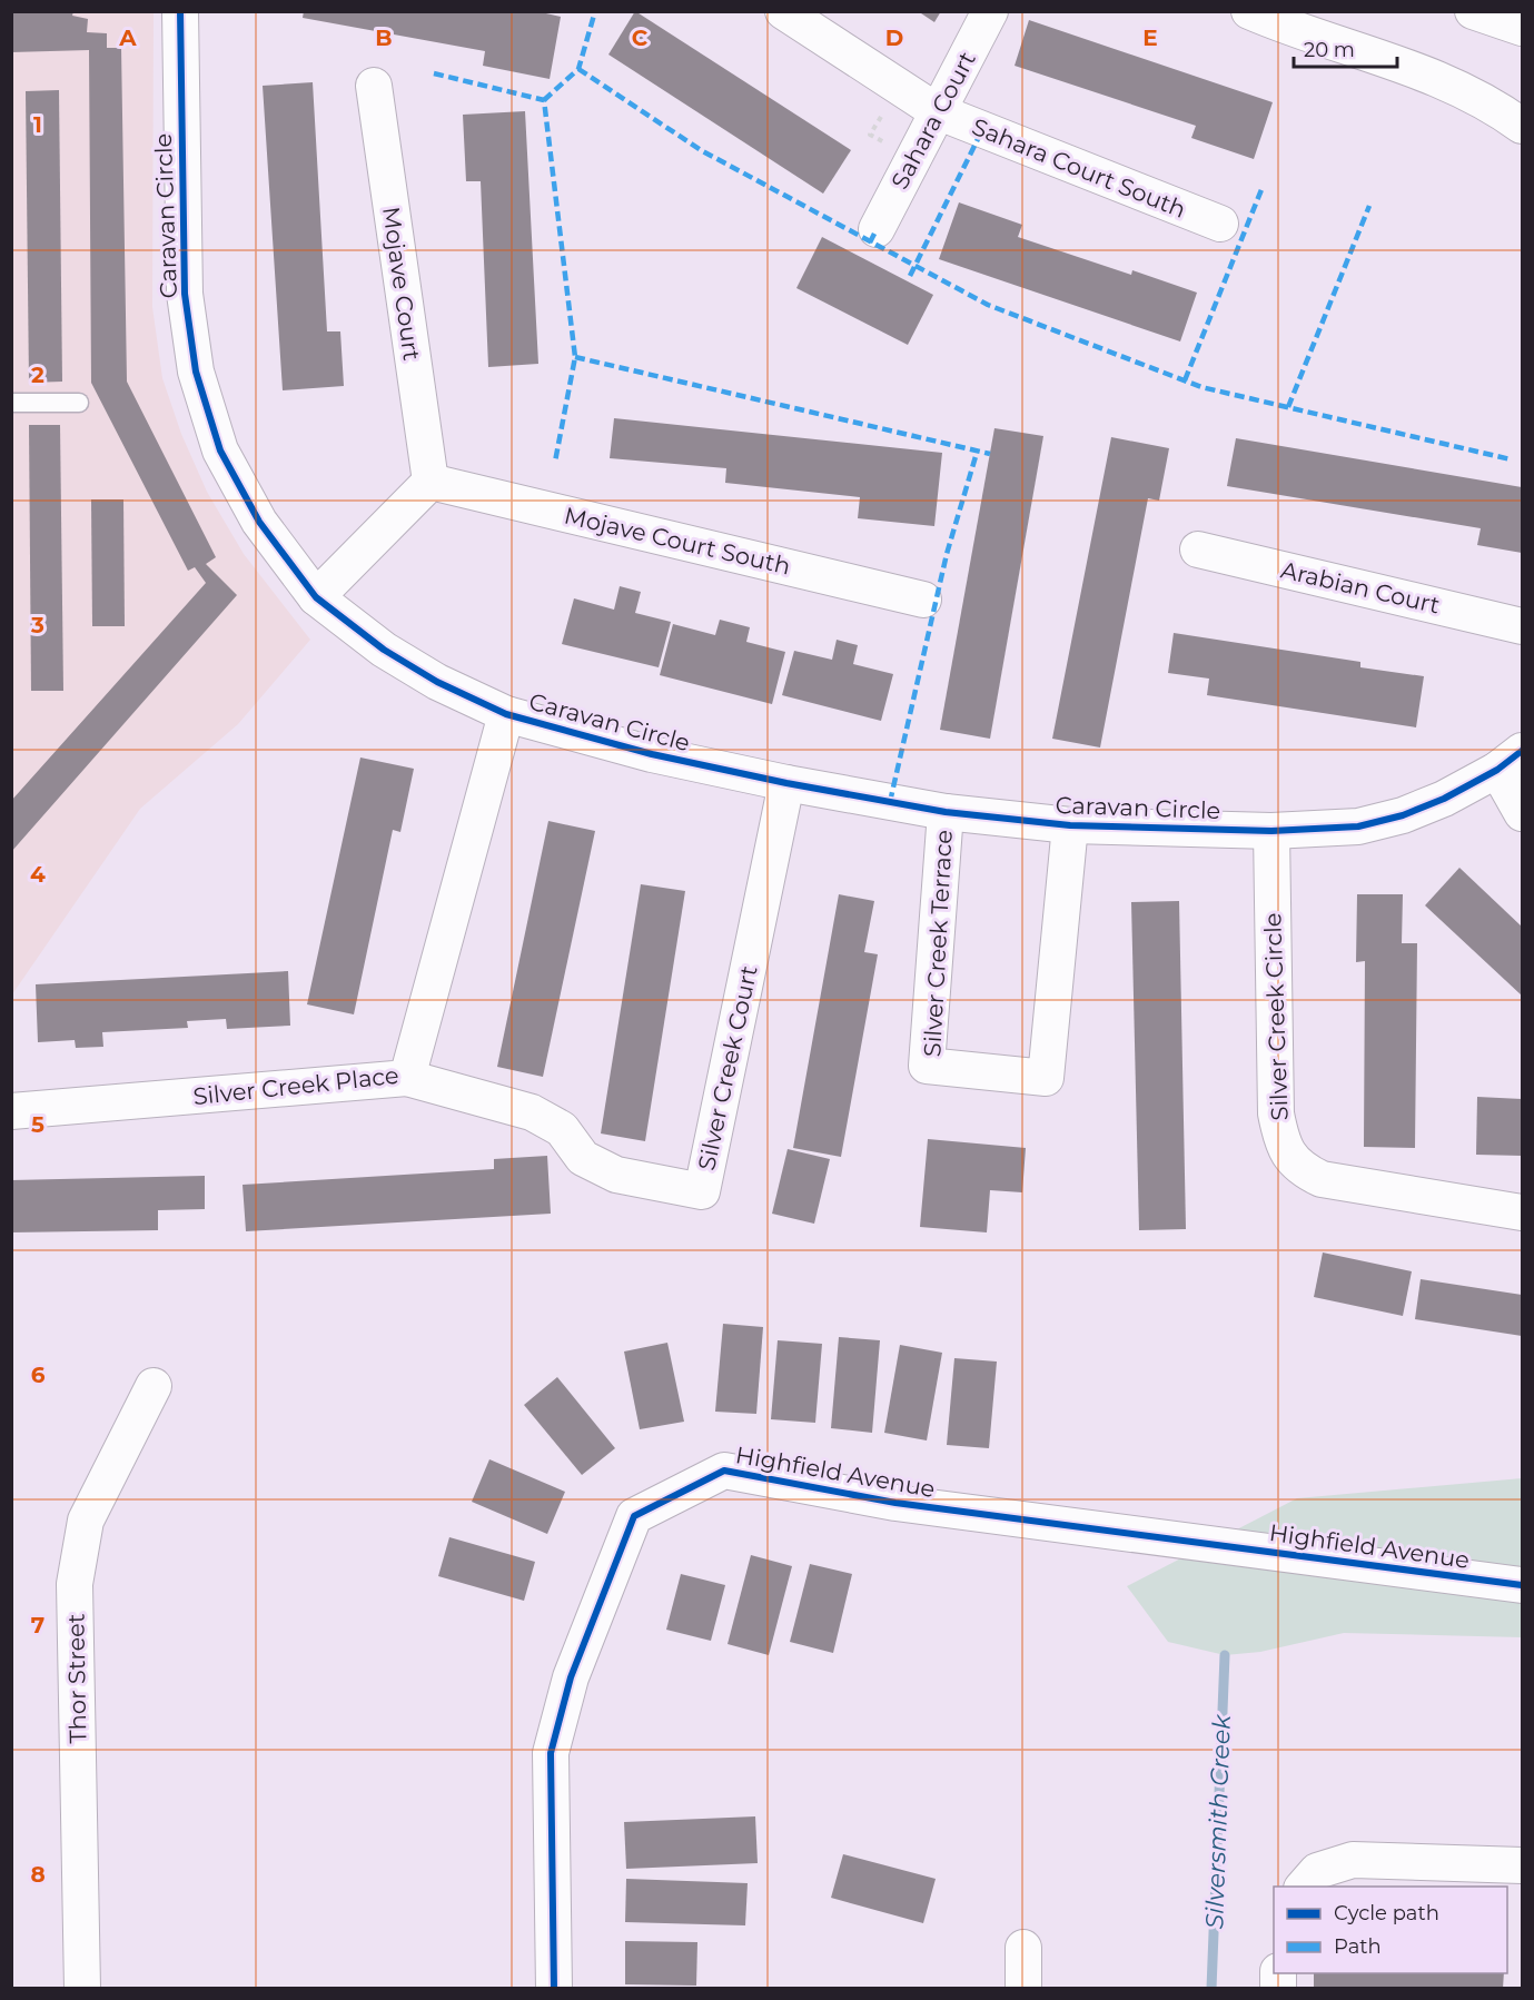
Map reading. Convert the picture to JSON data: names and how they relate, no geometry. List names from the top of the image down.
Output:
{
  "streets": {
    "street": [
      "Sahara Court",
      "Sahara Court South",
      "Caravan Circle",
      "Mojave Court",
      "Mojave Court South",
      "Arabian Court",
      "Silver Creek Terrace",
      "Silver Creek Circle",
      "Silver Creek Court",
      "Silver Creek Place",
      "Highfield Avenue",
      "Thor Street"
    ]
  },
  "crossings": [
    ["Sahara Court", "Sahara Court South"],
    ["Caravan Circle", "Silver Creek Terrace"],
    ["Caravan Circle", "Silver Creek Circle"],
    ["Caravan Circle", "Silver Creek Court"],
    ["Caravan Circle", "Silver Creek Place"],
    ["Mojave Court", "Mojave Court South"],
    ["Silver Creek Court", "Silver Creek Place"]
  ],
  "water": ["Silversmith Creek"],
  "legend": ["Cycle path", "Path"],
  "scale_bar": "20 m",
  "grid": {
    "columns": [
      "A",
      "B",
      "C",
      "D",
      "E"
    ],
    "rows": [
      "1",
      "2",
      "3",
      "4",
      "5",
      "6",
      "7",
      "8"
    ]
  }
}
